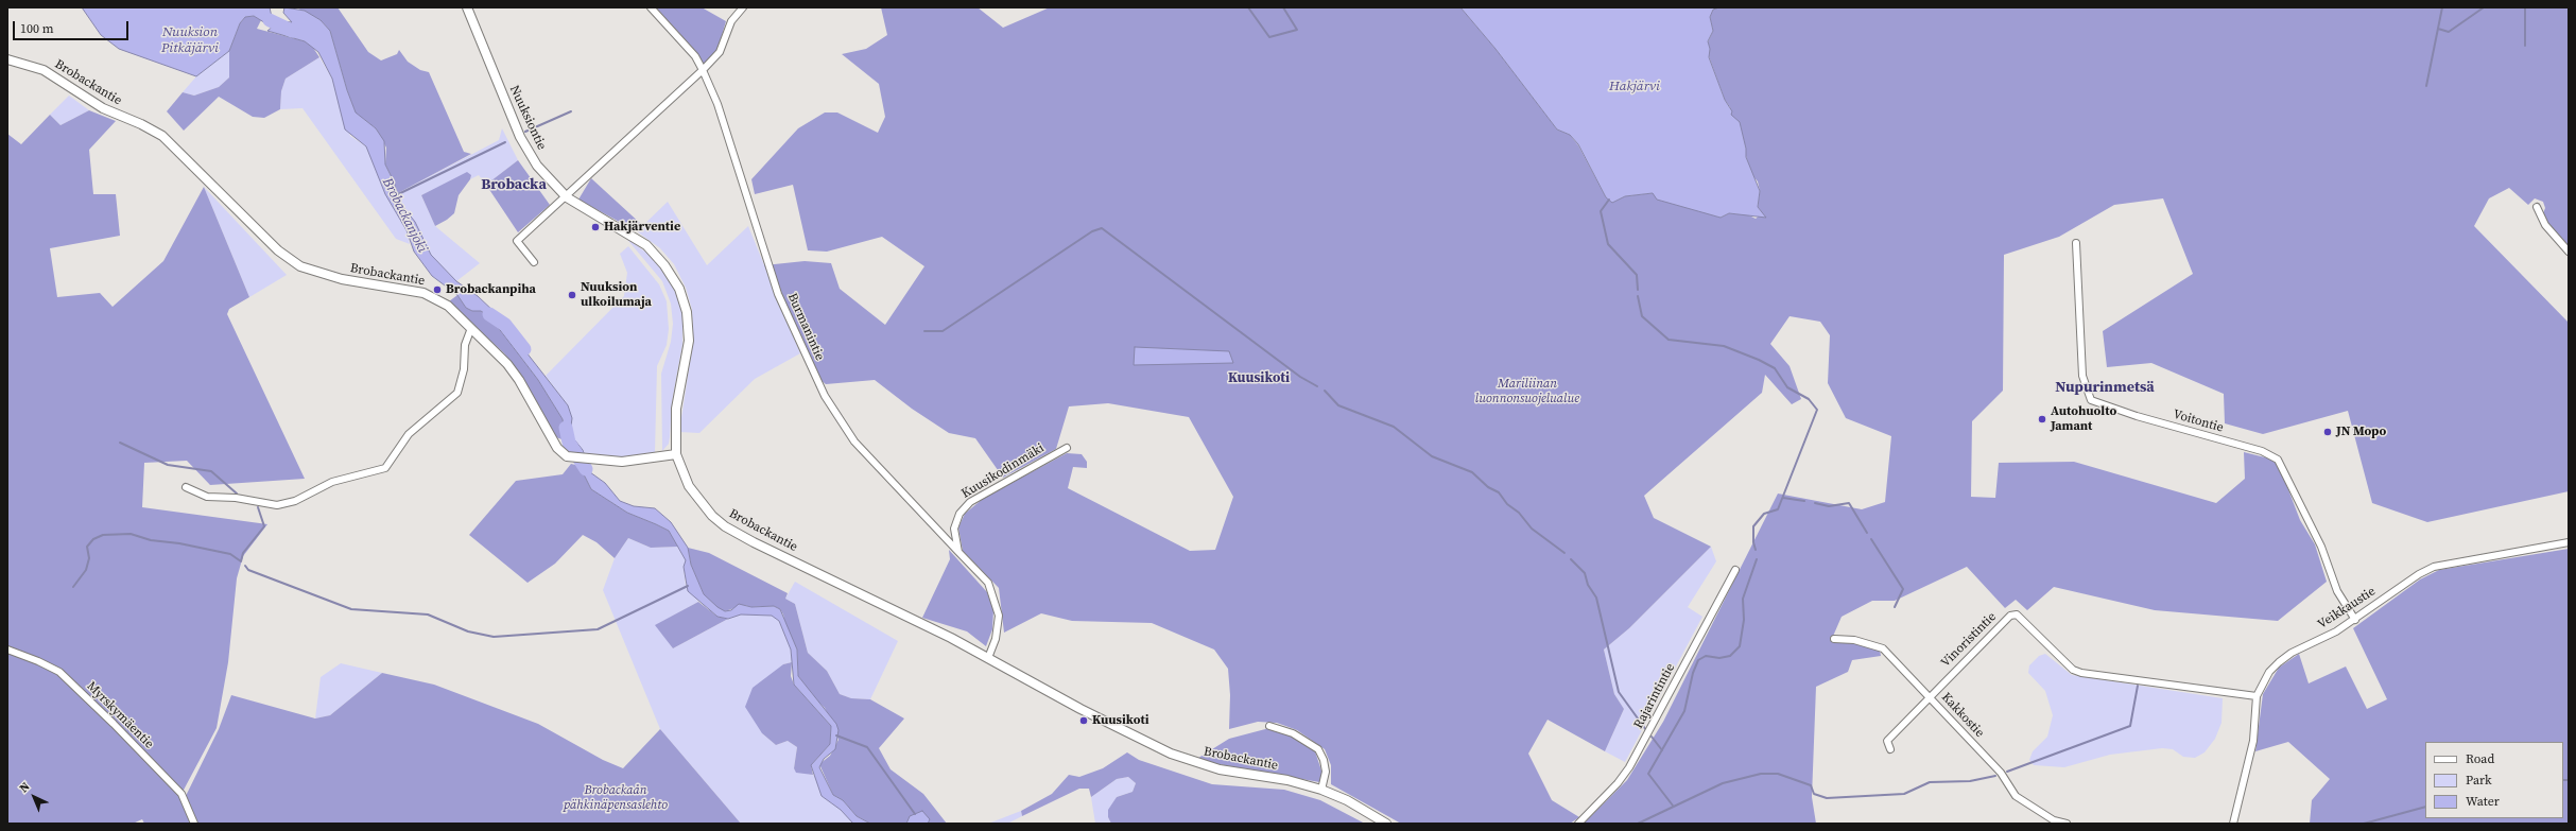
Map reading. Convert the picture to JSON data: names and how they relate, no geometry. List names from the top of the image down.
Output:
{
  "streets": {
    "street": [
      "Brobackantie",
      "Nuuksiontie",
      "Burmanintie",
      "Voitontie",
      "Kuusikodinmäki",
      "Veikkaustie",
      "Vinoristintie",
      "Rajarintintie",
      "Myrskymäentie",
      "Kakkostie"
    ]
  },
  "crossings": [
    ["Brobackantie", "Nuuksiontie"],
    ["Burmanintie", "Kuusikodinmäki"],
    ["Voitontie", "Veikkaustie"],
    ["Veikkaustie", "Vinoristintie"],
    ["Vinoristintie", "Kakkostie"]
  ],
  "districts": ["Brobacka", "Kuusikoti", "Nupurinmetsä"],
  "water": ["Nuuksion Pitkäjärvi", "Hakjärvi", "Brobackanjoki"],
  "parks": ["Mariliinan luonnonsuojelualue", "Brobackaån pähkinäpensaslehto"],
  "places": [
    "Hakjärventie",
    "Brobackanpiha",
    "Nuuksion ulkoilumaja",
    "Autohuolto Jamant",
    "JN Mopo",
    "Kuusikoti"
  ],
  "legend": ["Road", "Park", "Water"],
  "scale_bar": "100 m",
  "north": "top left"
}
